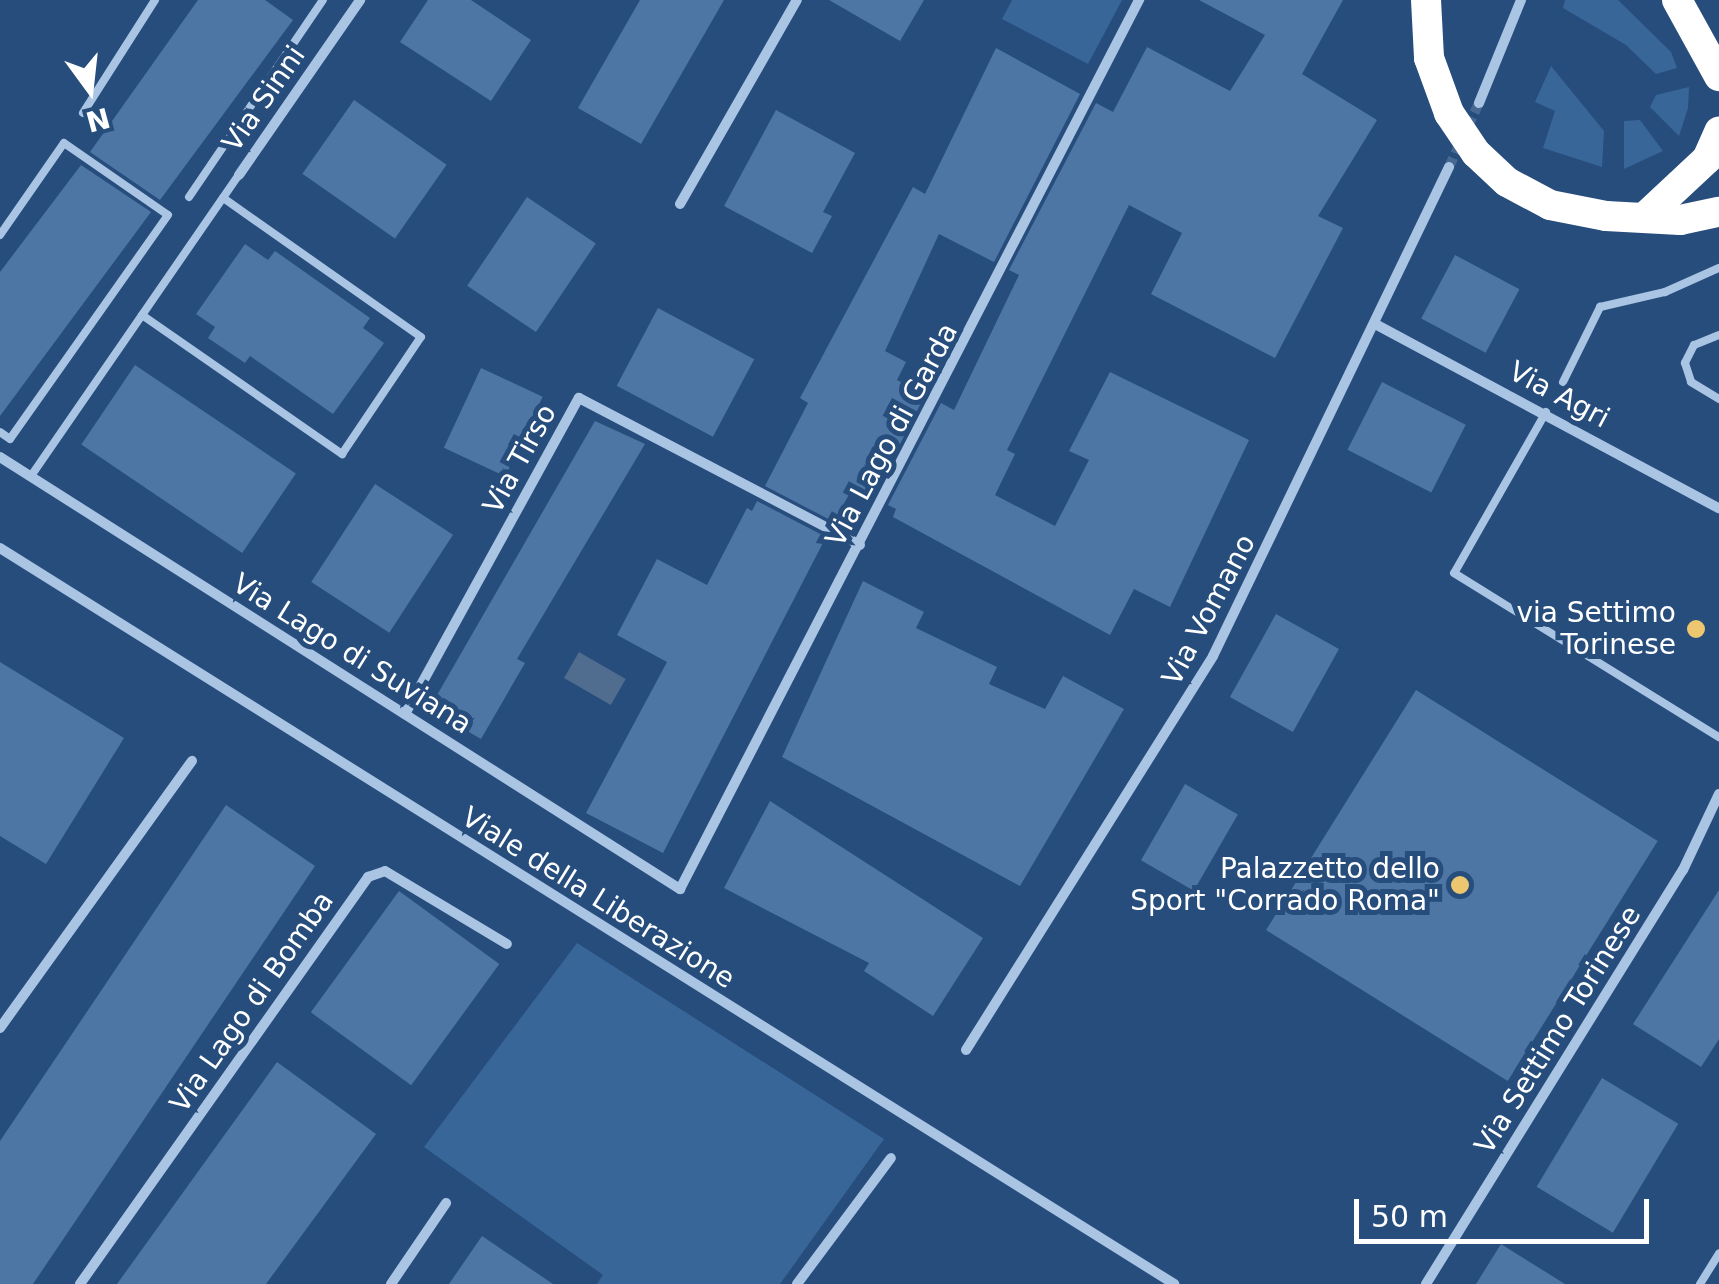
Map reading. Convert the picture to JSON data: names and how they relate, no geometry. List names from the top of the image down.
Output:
{
  "streets": {
    "street": [
      "Via Sinni",
      "Via Agri",
      "Via Lago di Garda",
      "Via Tirso",
      "Via Vomano",
      "Via Lago di Suviana",
      "Viale della Liberazione",
      "Via Lago di Bomba",
      "Via Settimo Torinese"
    ]
  },
  "crossings": [
    ["Via Agri", "Via Vomano"],
    ["Via Lago di Garda", "Via Tirso"],
    ["Via Lago di Garda", "Via Lago di Suviana"],
    ["Via Tirso", "Via Lago di Suviana"]
  ],
  "places": ["via Settimo Torinese", "Palazzetto dello Sport \"Corrado Roma\""],
  "scale_bar": "50 m",
  "north": "bottom"
}
